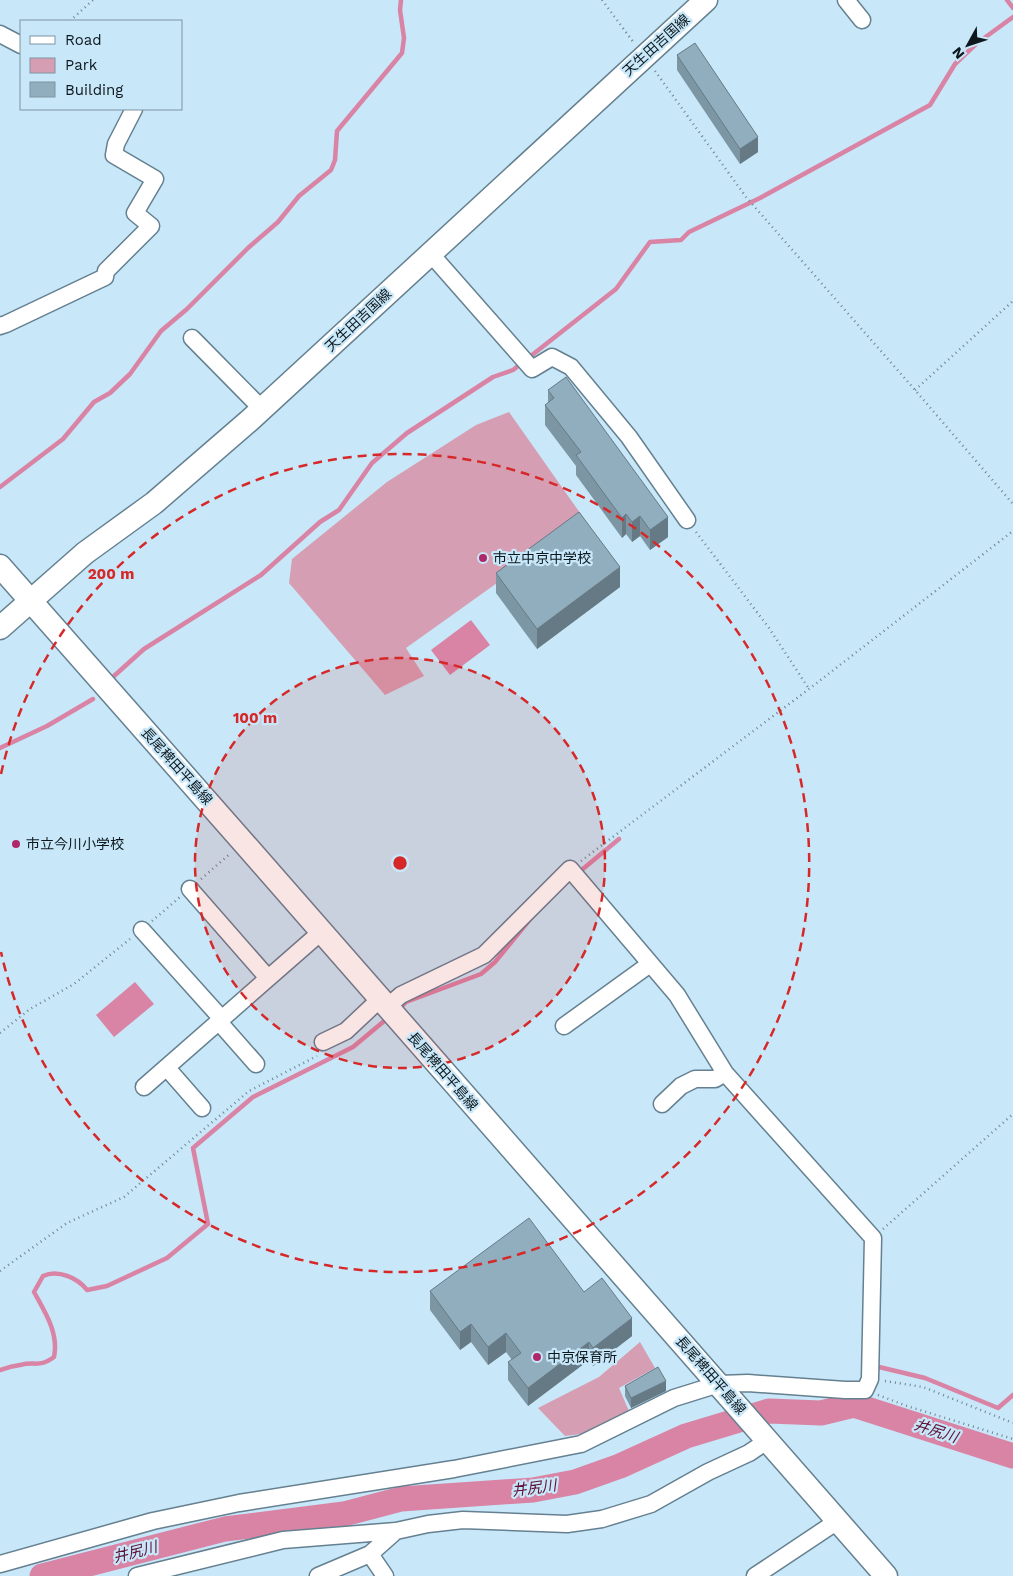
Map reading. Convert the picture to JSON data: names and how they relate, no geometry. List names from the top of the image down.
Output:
{
  "streets": {
    "main road": ["天生田吉国線", "長尾稗田平島線"]
  },
  "crossings": [
    ["天生田吉国線", "長尾稗田平島線"]
  ],
  "water": ["井尻川"],
  "places": ["市立中京中学校", "市立今川小学校", "中京保育所"],
  "legend": ["Road", "Park", "Building"],
  "north": "bottom left",
  "rings": ["200 m", "100 m"]
}
